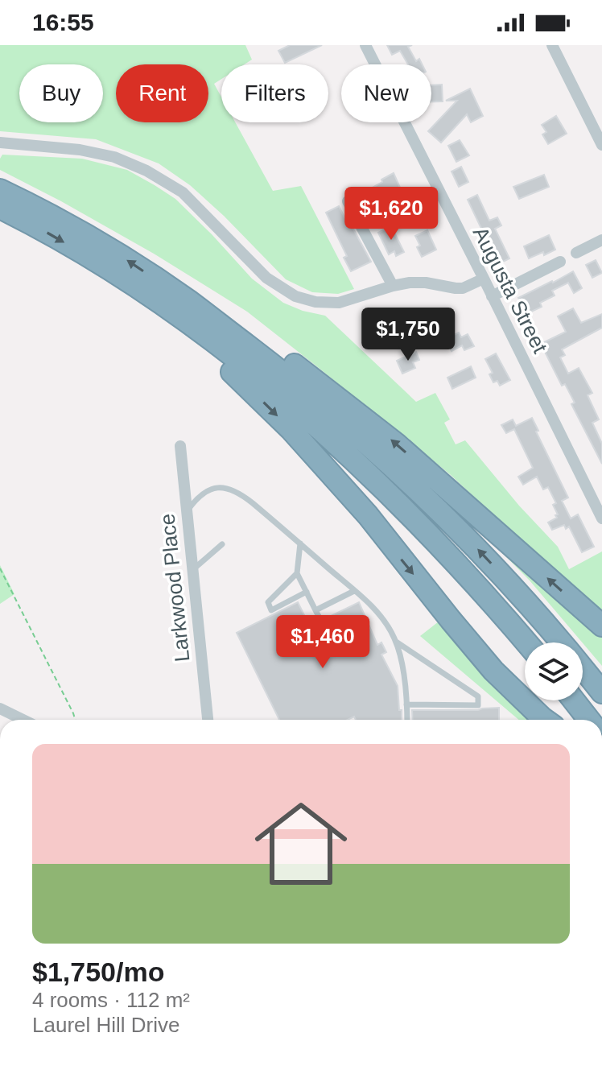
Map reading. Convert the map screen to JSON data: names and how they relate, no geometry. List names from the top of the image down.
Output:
{
  "streets": {
    "street": ["Augusta Street", "Larkwood Place"]
  },
  "page": {
    "status": "16:55",
    "chip": [
      "Buy",
      "Rent",
      "Filters",
      "New"
    ],
    "price": ["$1,620", "$1,750", "$1,460"],
    "list": [
      {
        "name": "$1,750/mo",
        "note": "4 rooms · 112 m² · Laurel Hill Drive"
      }
    ]
  }
}
